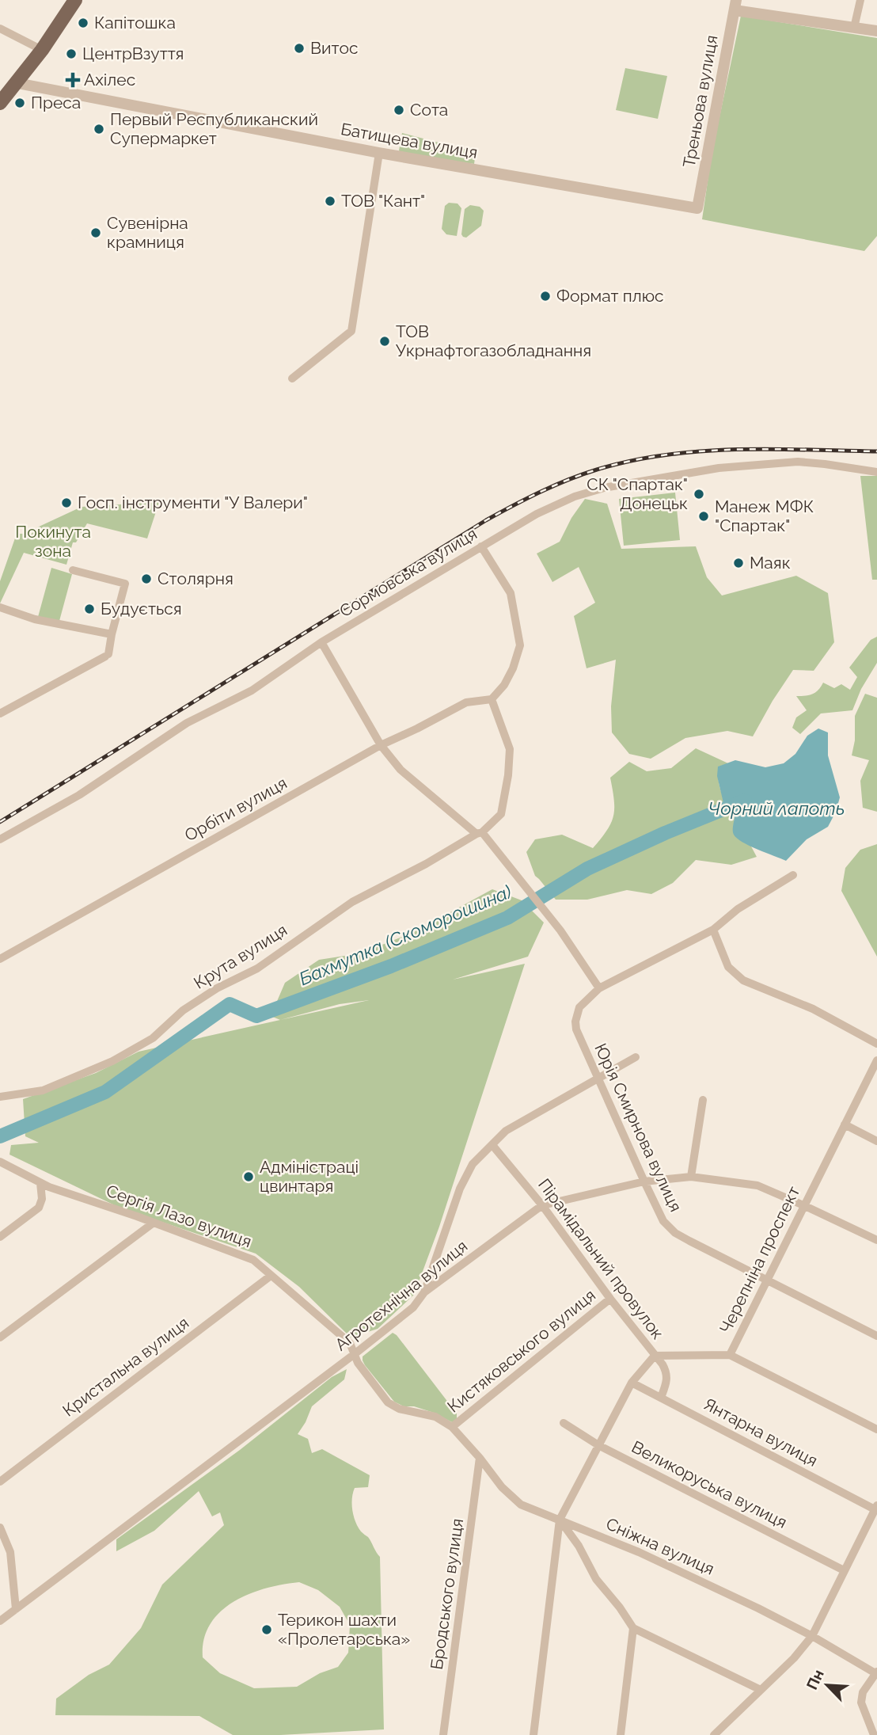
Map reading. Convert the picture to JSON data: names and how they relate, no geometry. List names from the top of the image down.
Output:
{
  "streets": {
    "street": [
      "Треньова вулиця",
      "Батищева вулиця",
      "Сормовська вулиця",
      "Орбіти вулиця",
      "Крута вулиця",
      "Юрія Смирнова вулиця",
      "Сергія Лазо вулиця",
      "Пірамідальний провулок",
      "Черепніна проспект",
      "Агротехнічна вулиця",
      "Кистяковського вулиця",
      "Кристальна вулиця",
      "Янтарна вулиця",
      "Великоруська вулиця",
      "Сніжна вулиця",
      "Бродського вулиця"
    ]
  },
  "crossings": [
    ["Треньова вулиця", "Батищева вулиця"],
    ["Орбіти вулиця", "Крута вулиця"],
    ["Юрія Смирнова вулиця", "Черепніна проспект"],
    ["Юрія Смирнова вулиця", "Агротехнічна вулиця"],
    ["Сергія Лазо вулиця", "Агротехнічна вулиця"],
    ["Сергія Лазо вулиця", "Кистяковського вулиця"],
    ["Сергія Лазо вулиця", "Кристальна вулиця"],
    ["Сергія Лазо вулиця", "Сніжна вулиця"],
    ["Пірамідальний провулок", "Черепніна проспект"],
    ["Пірамідальний провулок", "Агротехнічна вулиця"],
    ["Пірамідальний провулок", "Кистяковського вулиця"],
    ["Пірамідальний провулок", "Янтарна вулиця"],
    ["Черепніна проспект", "Агротехнічна вулиця"],
    ["Кистяковського вулиця", "Сніжна вулиця"],
    ["Сніжна вулиця", "Бродського вулиця"]
  ],
  "water": ["Чорний лапоть", "Бахмутка (Скоморошина)"],
  "parks": ["Покинута зона"],
  "places": {
    "other": [
      "Капітошка",
      "Витос",
      "ЦентрВзуття",
      "Преса",
      "Сота",
      "Первый Республиканский Супермаркет",
      "ТОВ \"Кант\"",
      "Сувенірна крамниця",
      "Формат плюс",
      "ТОВ Укрнафтогазобладнання",
      "СК \"Спартак\" Донецьк",
      "Госп. інструменти \"У Валери\"",
      "Манеж МФК \"Спартак\"",
      "Маяк",
      "Столярня",
      "Будується",
      "Адміністраці цвинтаря",
      "Терикон шахти «Пролетарська»"
    ],
    "health": ["Ахілес"]
  },
  "north": "top left"
}
